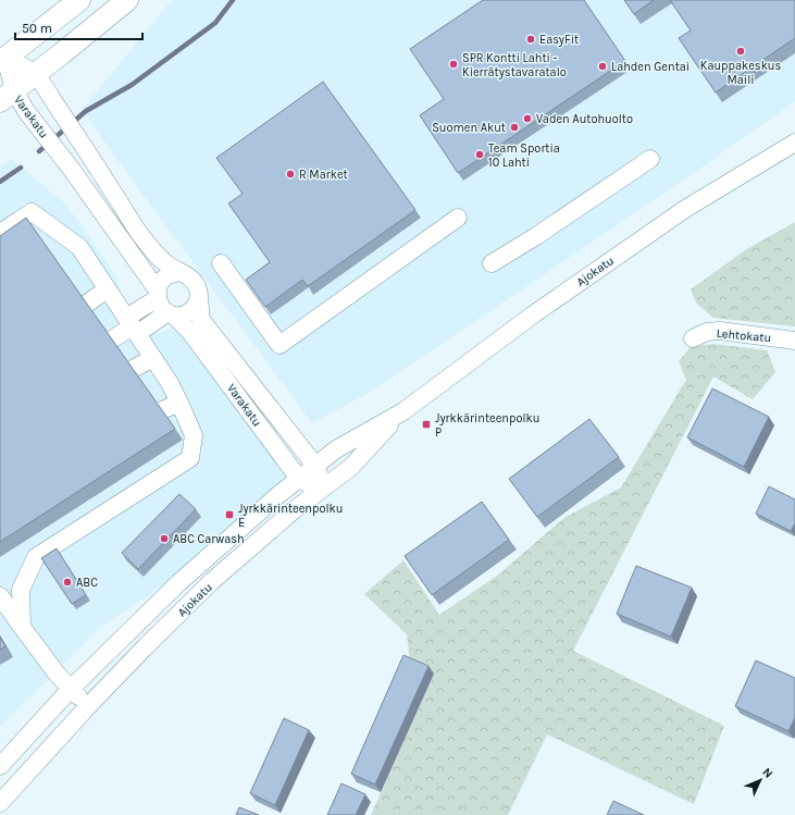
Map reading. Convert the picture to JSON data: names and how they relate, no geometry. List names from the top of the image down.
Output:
{
  "streets": {
    "street": ["Varakatu", "Ajokatu", "Lehtokatu"]
  },
  "crossings": [
    ["Varakatu", "Ajokatu"]
  ],
  "places": {
    "other": [
      "EasyFit",
      "Kauppakeskus Maili",
      "SPR Kontti Lahti - Kierrätystavaratalo",
      "Lahden Gentai",
      "Vaden Autohuolto",
      "Suomen Akut",
      "Team Sportia 10 Lahti",
      "R Market",
      "ABC Carwash",
      "ABC"
    ],
    "transit": ["Jyrkkärinteenpolku P", "Jyrkkärinteenpolku E"]
  },
  "scale_bar": "50 m",
  "north": "top right"
}
